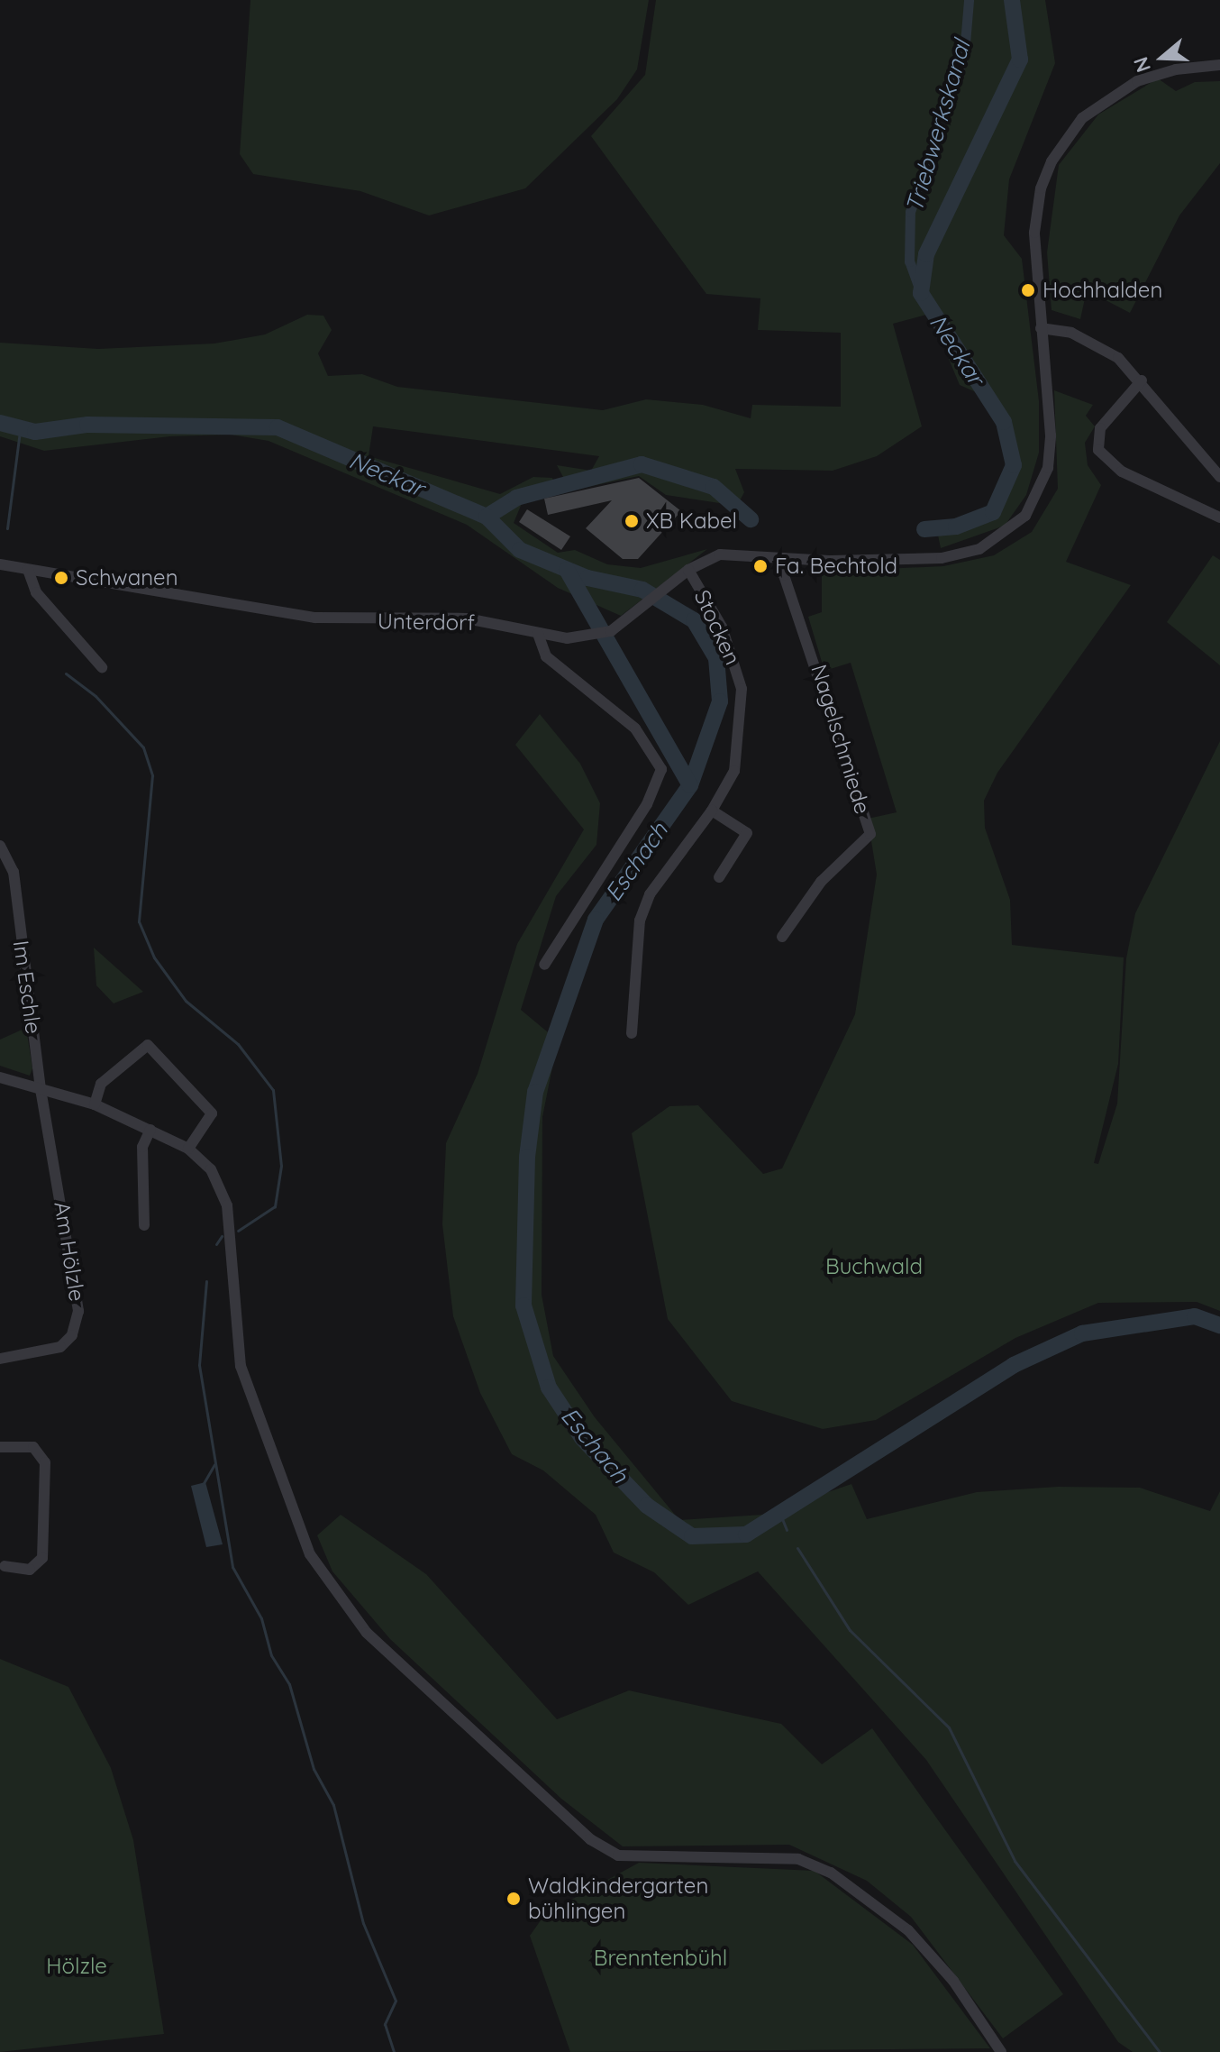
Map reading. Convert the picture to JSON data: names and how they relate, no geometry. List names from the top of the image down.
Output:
{
  "streets": {
    "street": [
      "Unterdorf",
      "Stocken",
      "Nagelschmiede",
      "Im Eschle",
      "Am Hölzle"
    ]
  },
  "crossings": [
    ["Unterdorf", "Stocken"],
    ["Unterdorf", "Nagelschmiede"],
    ["Im Eschle", "Am Hölzle"]
  ],
  "water": ["Triebwerkskanal", "Neckar", "Eschach"],
  "parks": ["Buchwald", "Brenntenbühl", "Hölzle"],
  "places": [
    "Hochhalden",
    "XB Kabel",
    "Fa. Bechtold",
    "Schwanen",
    "Waldkindergarten bühlingen"
  ],
  "north": "left"
}
